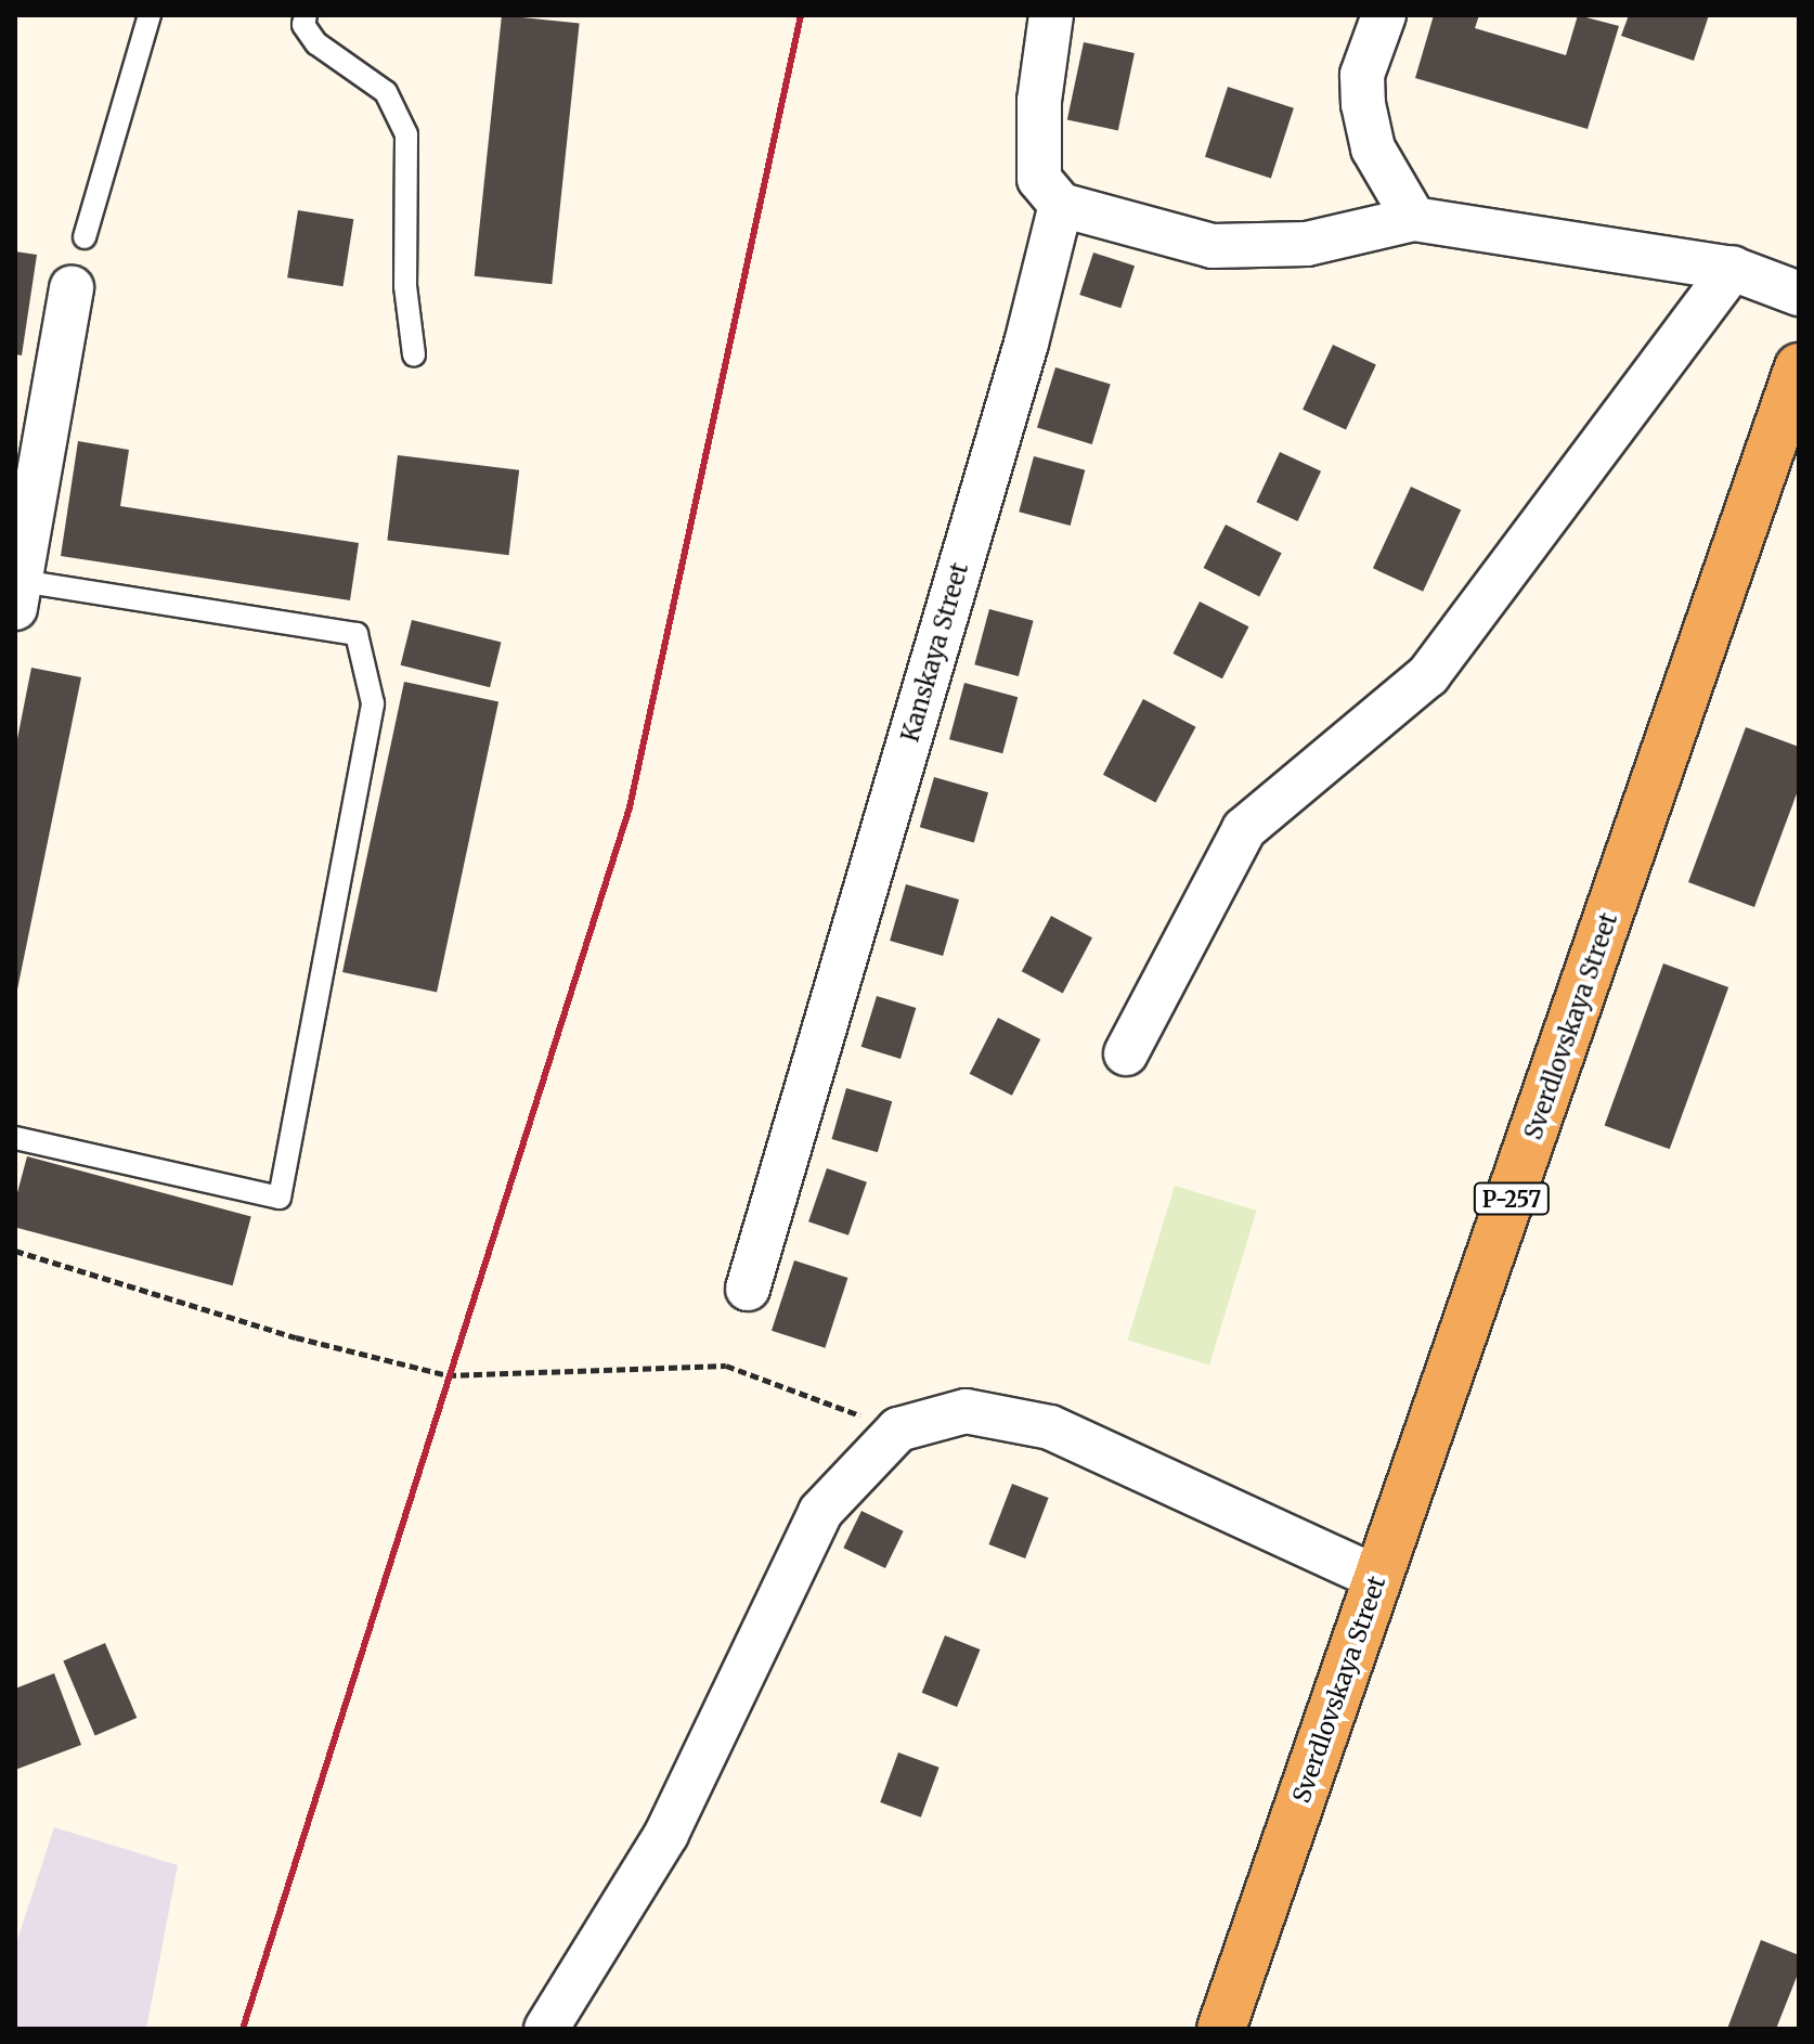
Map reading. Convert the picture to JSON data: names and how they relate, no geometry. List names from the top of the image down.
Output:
{
  "streets": {
    "highway": ["Sverdlovskaya Street", "Р-257"],
    "street": ["Kanskaya Street"]
  }
}
